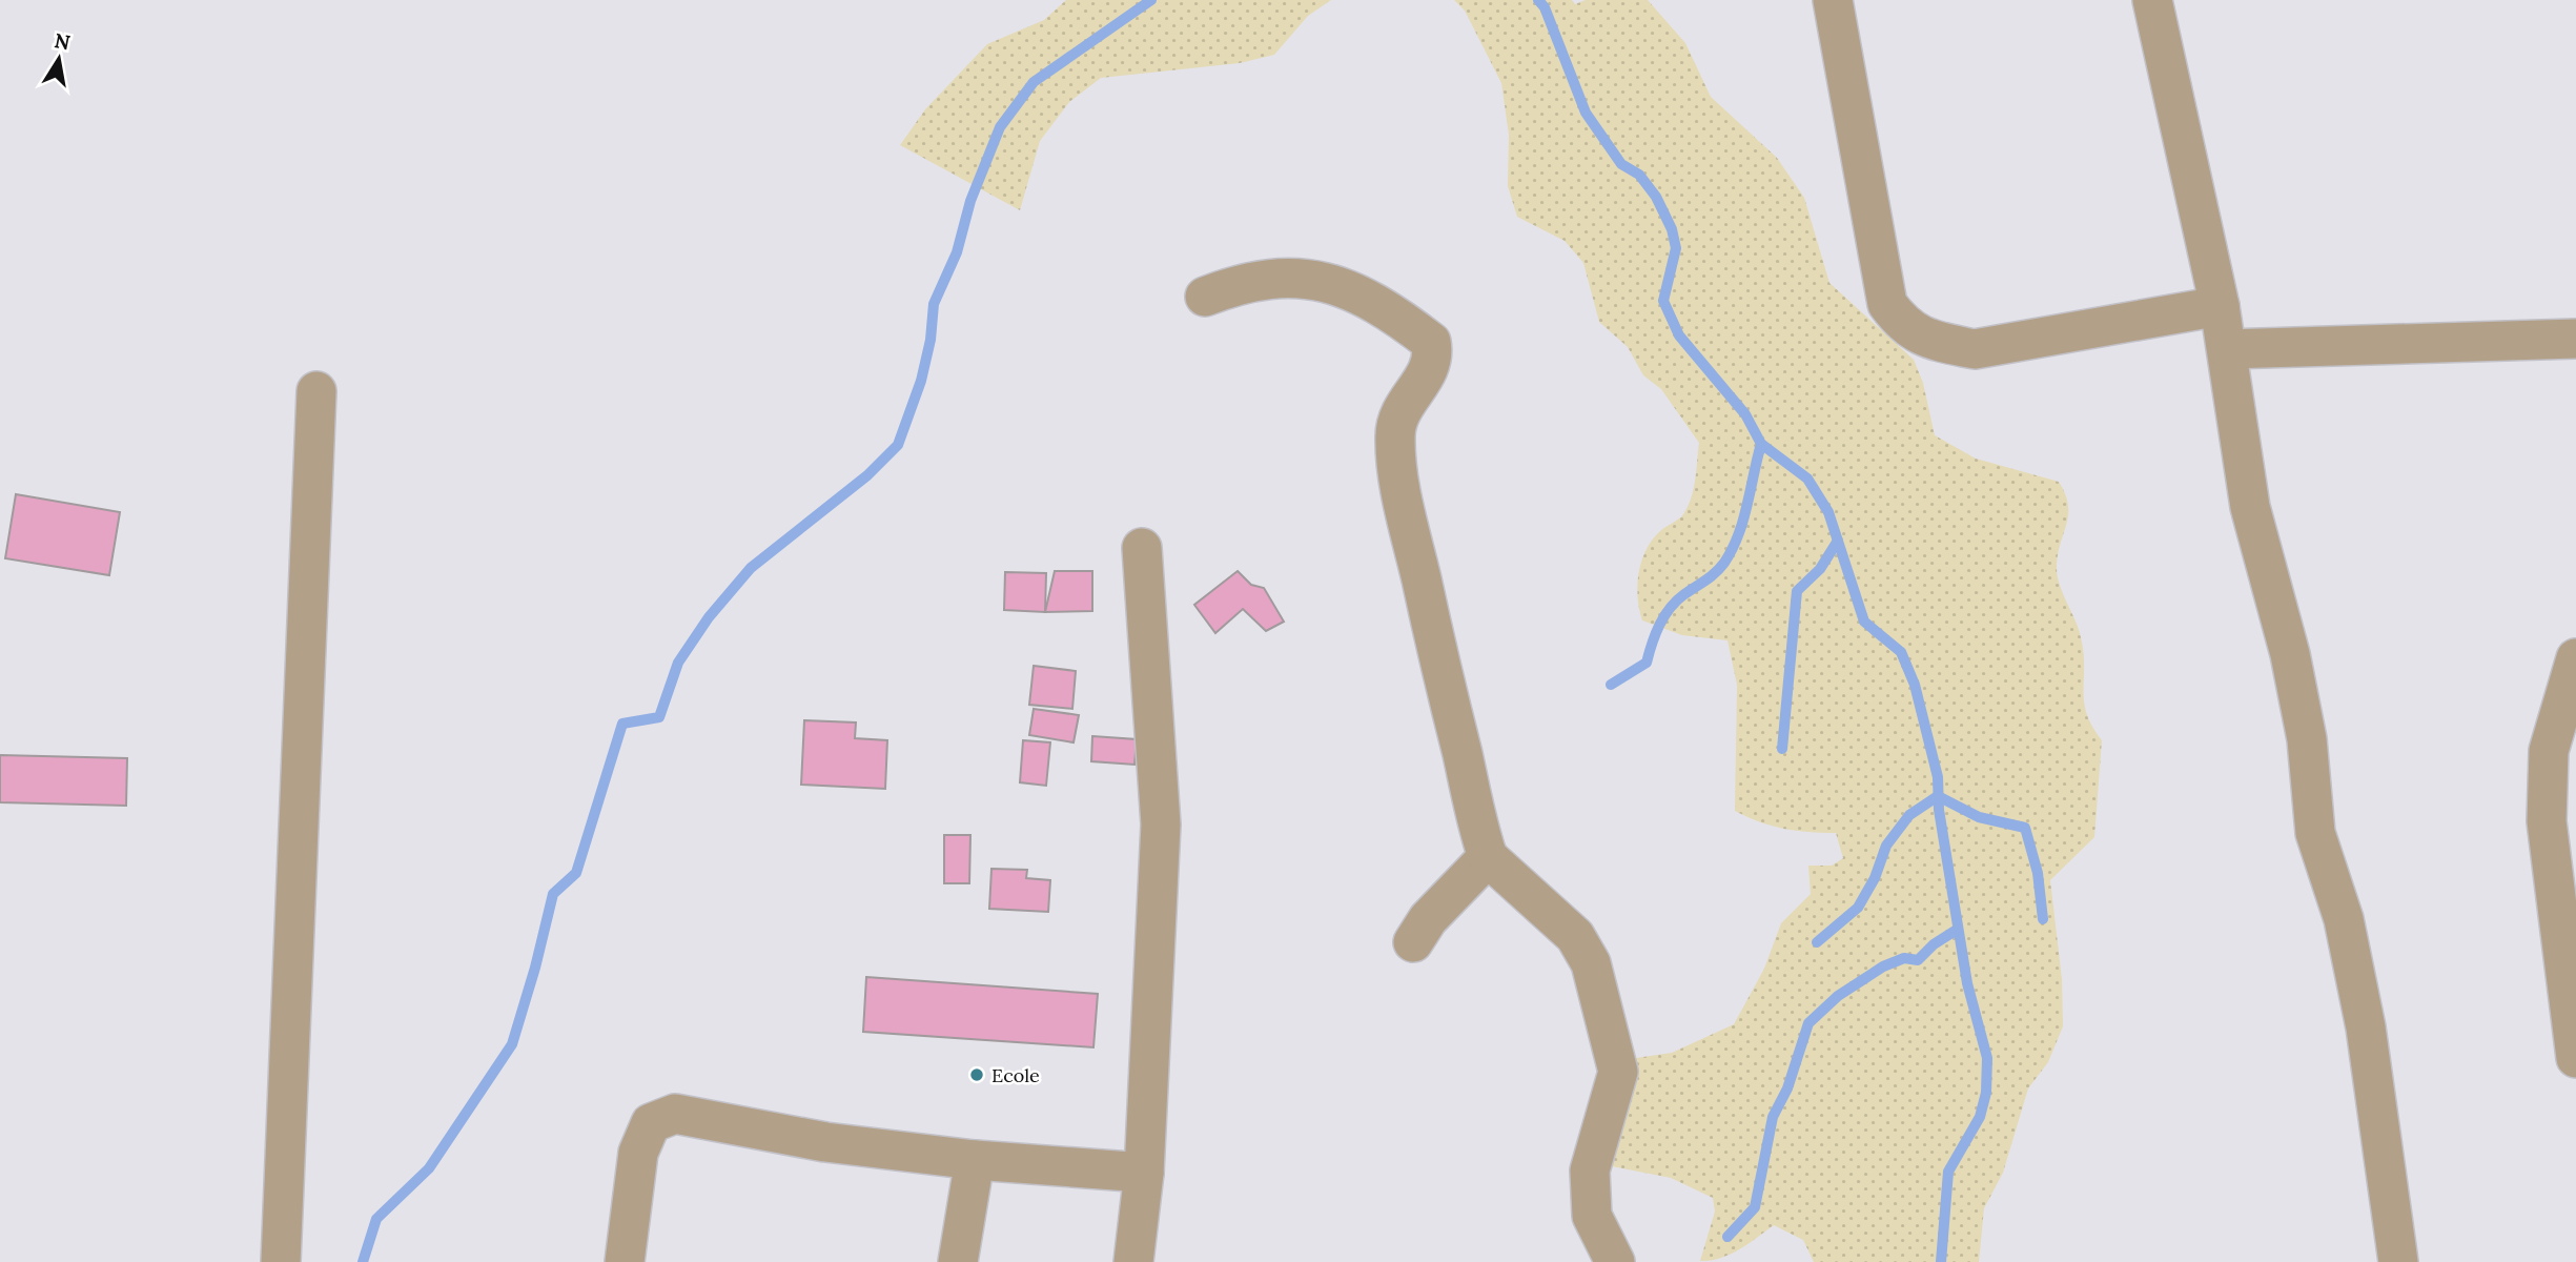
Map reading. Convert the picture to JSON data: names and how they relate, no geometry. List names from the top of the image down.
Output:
{
  "places": ["Ecole"],
  "north": "top"
}
